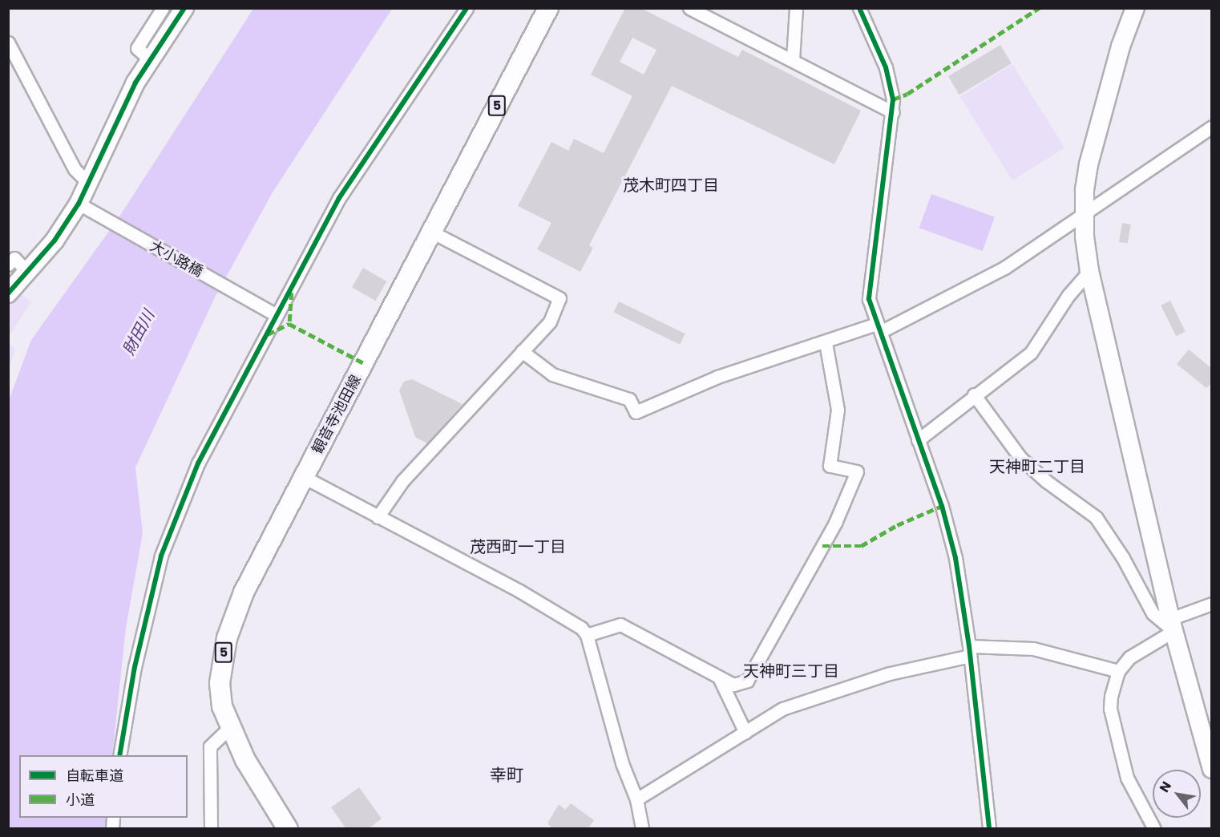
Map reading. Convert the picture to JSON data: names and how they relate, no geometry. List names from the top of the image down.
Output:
{
  "streets": {
    "main road": ["5", "観音寺池田線"],
    "street": ["大小路橋"]
  },
  "districts": [
    "茂木町四丁目",
    "天神町二丁目",
    "茂西町一丁目",
    "天神町三丁目",
    "幸町"
  ],
  "water": ["財田川"],
  "legend": ["自転車道", "小道"],
  "north": "top left"
}
